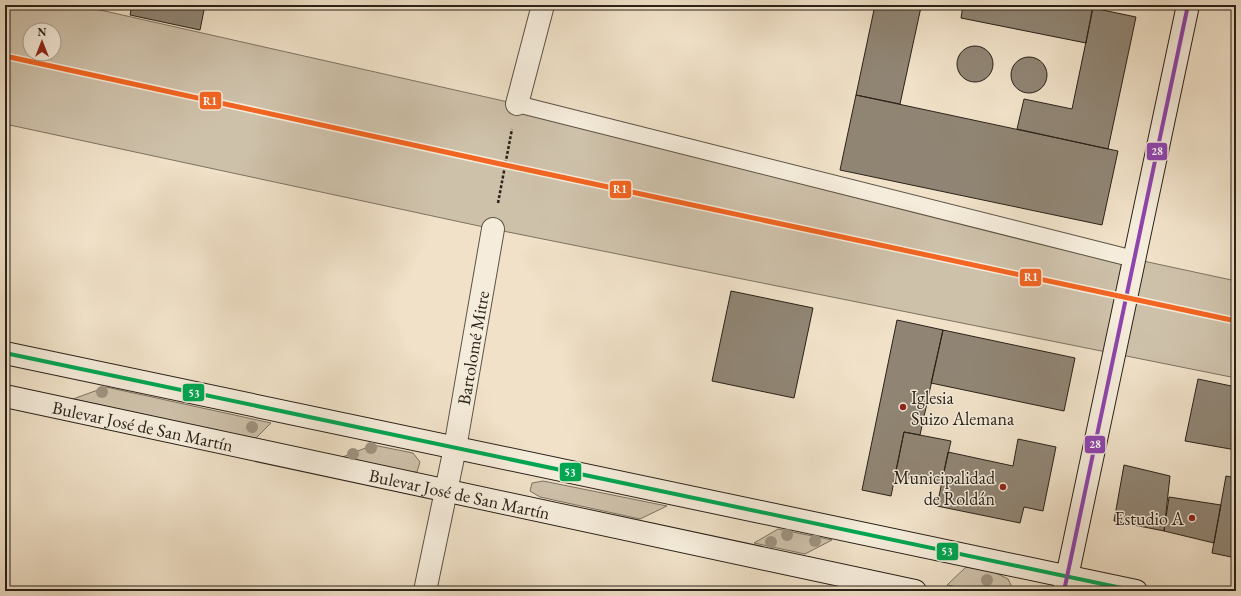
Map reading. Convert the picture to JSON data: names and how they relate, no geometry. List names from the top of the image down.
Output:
{
  "streets": {
    "street": ["Bartolomé Mitre", "Bulevar José de San Martín"]
  },
  "crossings": [
    ["Bartolomé Mitre", "Bulevar José de San Martín"]
  ],
  "places": ["Iglesia Suizo Alemana", "Municipalidad de Roldán", "Estudio A"],
  "lines": ["transit line 28", "transit line R1", "transit line 53"],
  "north": "top"
}
